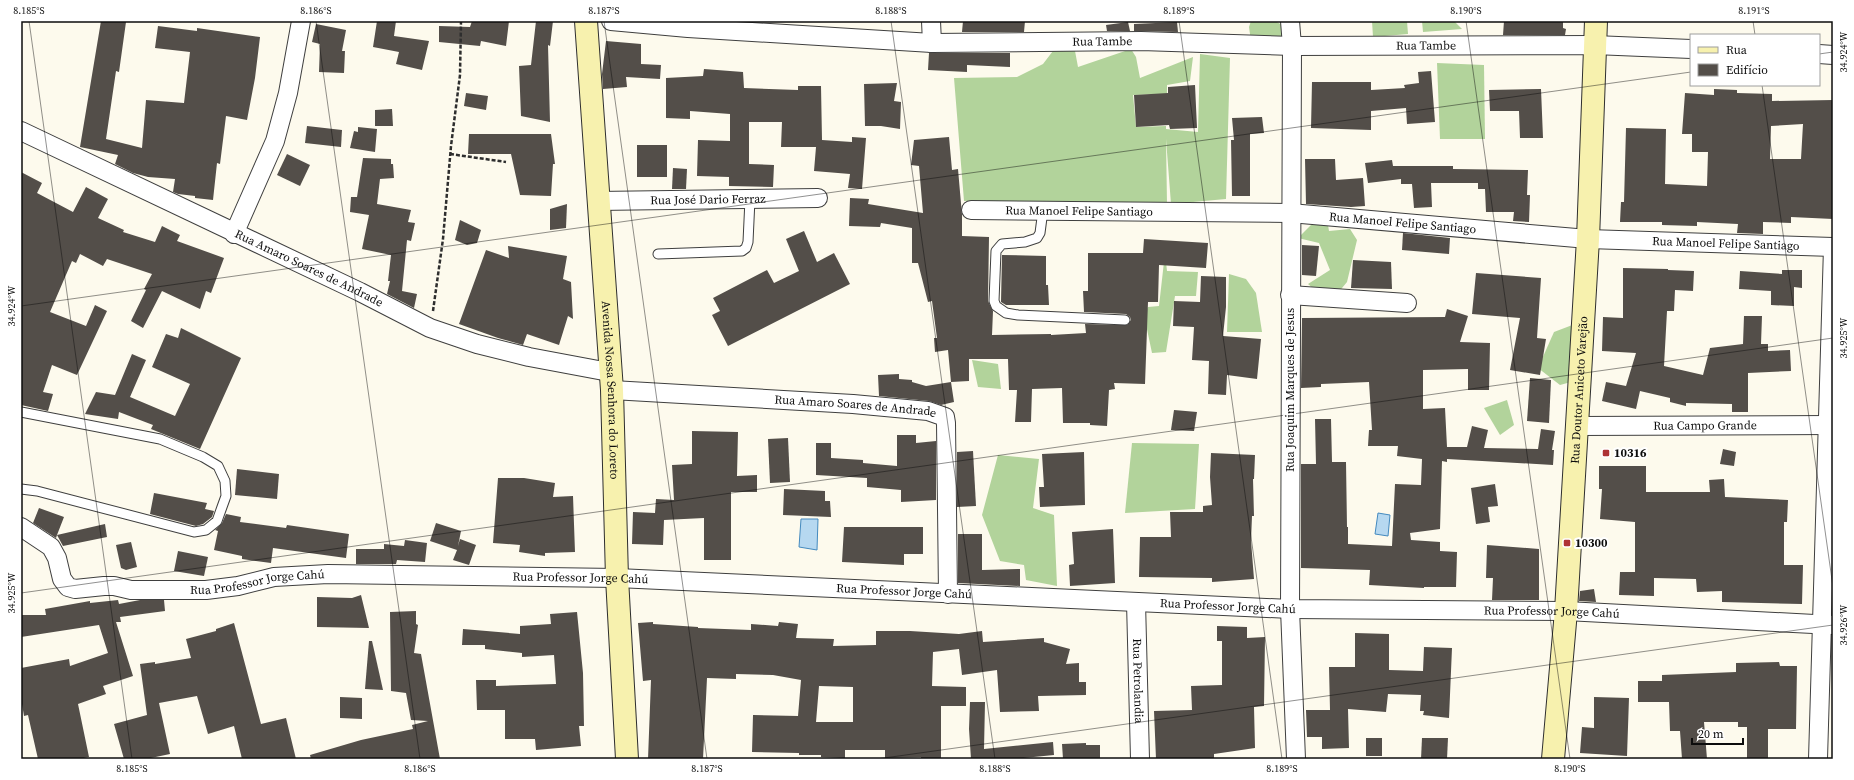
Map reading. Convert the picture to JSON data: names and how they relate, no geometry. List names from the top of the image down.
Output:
{
  "streets": {
    "street": [
      "Rua Tambe",
      "Rua José Dario Ferraz",
      "Rua Manoel Felipe Santiago",
      "Rua Amaro Soares de Andrade",
      "Avenida Nossa Senhora do Loreto",
      "Rua Joaquim Marques de Jesus",
      "Rua Doutor Aniceto Varejão",
      "Rua Campo Grande",
      "Rua Professor Jorge Cahú",
      "Rua Petrolandia"
    ]
  },
  "crossings": [
    ["Rua Tambe", "Rua Joaquim Marques de Jesus"],
    ["Rua Tambe", "Rua Doutor Aniceto Varejão"],
    ["Rua José Dario Ferraz", "Avenida Nossa Senhora do Loreto"],
    ["Rua Manoel Felipe Santiago", "Rua Joaquim Marques de Jesus"],
    ["Rua Manoel Felipe Santiago", "Rua Doutor Aniceto Varejão"],
    ["Rua Amaro Soares de Andrade", "Avenida Nossa Senhora do Loreto"],
    ["Rua Amaro Soares de Andrade", "Rua Professor Jorge Cahú"],
    ["Avenida Nossa Senhora do Loreto", "Rua Professor Jorge Cahú"],
    ["Rua Joaquim Marques de Jesus", "Rua Professor Jorge Cahú"],
    ["Rua Doutor Aniceto Varejão", "Rua Campo Grande"],
    ["Rua Doutor Aniceto Varejão", "Rua Professor Jorge Cahú"],
    ["Rua Professor Jorge Cahú", "Rua Petrolandia"]
  ],
  "places": {
    "transit": ["10316", "10300"]
  },
  "legend": ["Rua", "Edifício"],
  "scale_bar": "20 m",
  "coordinates": [
    "8.185°S",
    "8.186°S",
    "8.187°S",
    "8.188°S",
    "8.189°S",
    "8.190°S",
    "8.191°S",
    "34.924°W",
    "34.925°W",
    "34.926°W"
  ]
}
